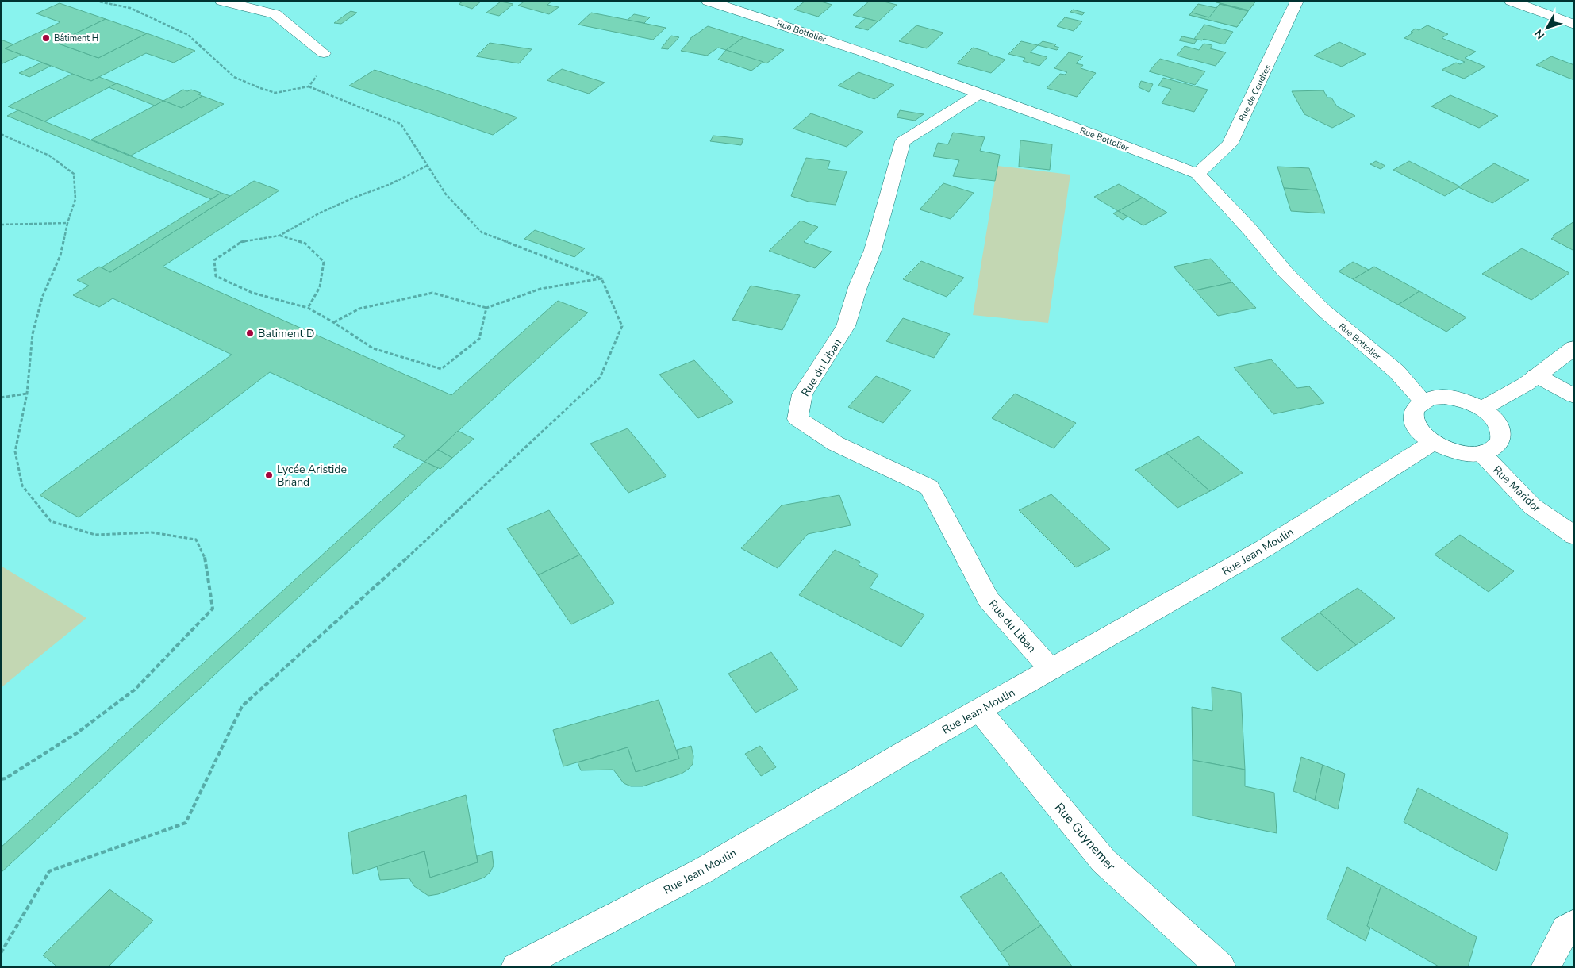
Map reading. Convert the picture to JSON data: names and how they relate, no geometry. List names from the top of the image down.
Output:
{
  "streets": {
    "street": [
      "Rue Bottolier",
      "Rue de Coudres",
      "Rue du Liban",
      "Rue Maridor",
      "Rue Jean Moulin",
      "Rue Guynemer"
    ]
  },
  "crossings": [
    ["Rue Bottolier", "Rue de Coudres"],
    ["Rue Bottolier", "Rue du Liban"],
    ["Rue Bottolier", "Rue Maridor"],
    ["Rue Bottolier", "Rue Jean Moulin"],
    ["Rue du Liban", "Rue Jean Moulin"],
    ["Rue Maridor", "Rue Jean Moulin"],
    ["Rue Jean Moulin", "Rue Guynemer"]
  ],
  "places": ["Bâtiment H", "Batiment D", "Lycée Aristide Briand"],
  "north": "bottom left"
}
